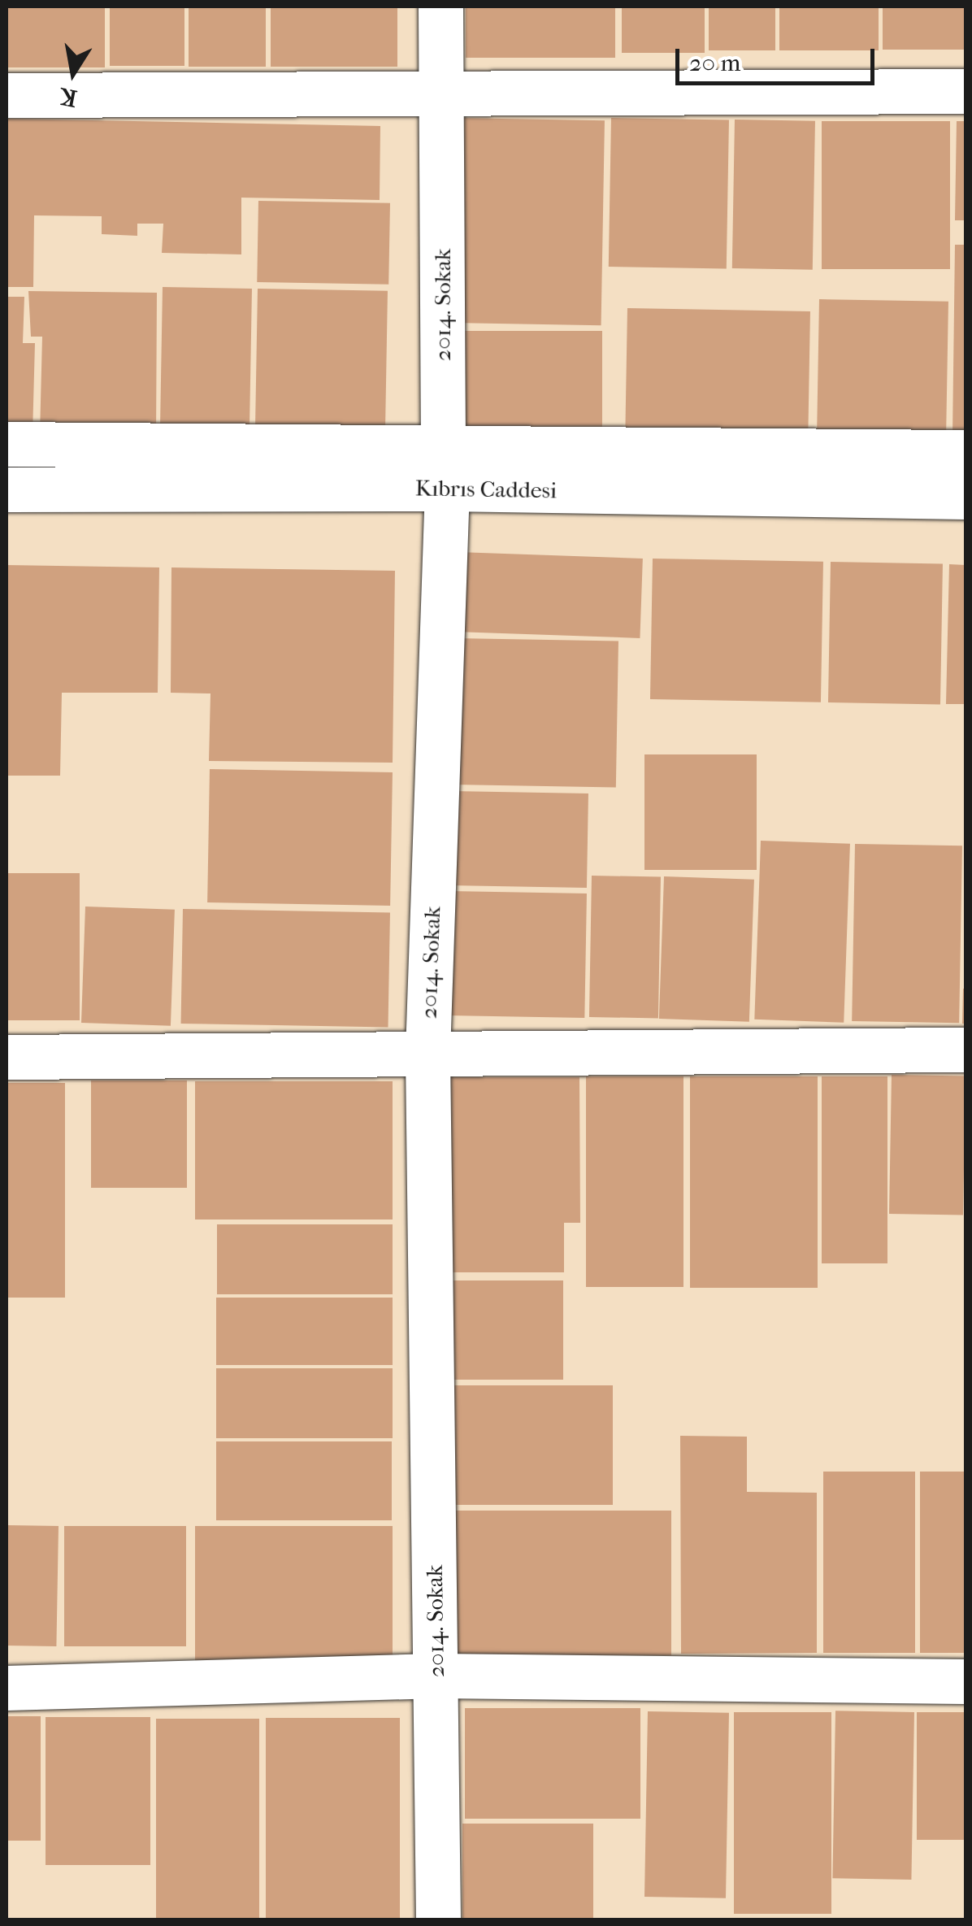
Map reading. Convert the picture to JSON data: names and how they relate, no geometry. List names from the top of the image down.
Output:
{
  "streets": {
    "street": ["2014. Sokak", "Kıbrıs Caddesi"]
  },
  "crossings": [
    ["2014. Sokak", "Kıbrıs Caddesi"]
  ],
  "scale_bar": "20 m",
  "north": "bottom"
}
